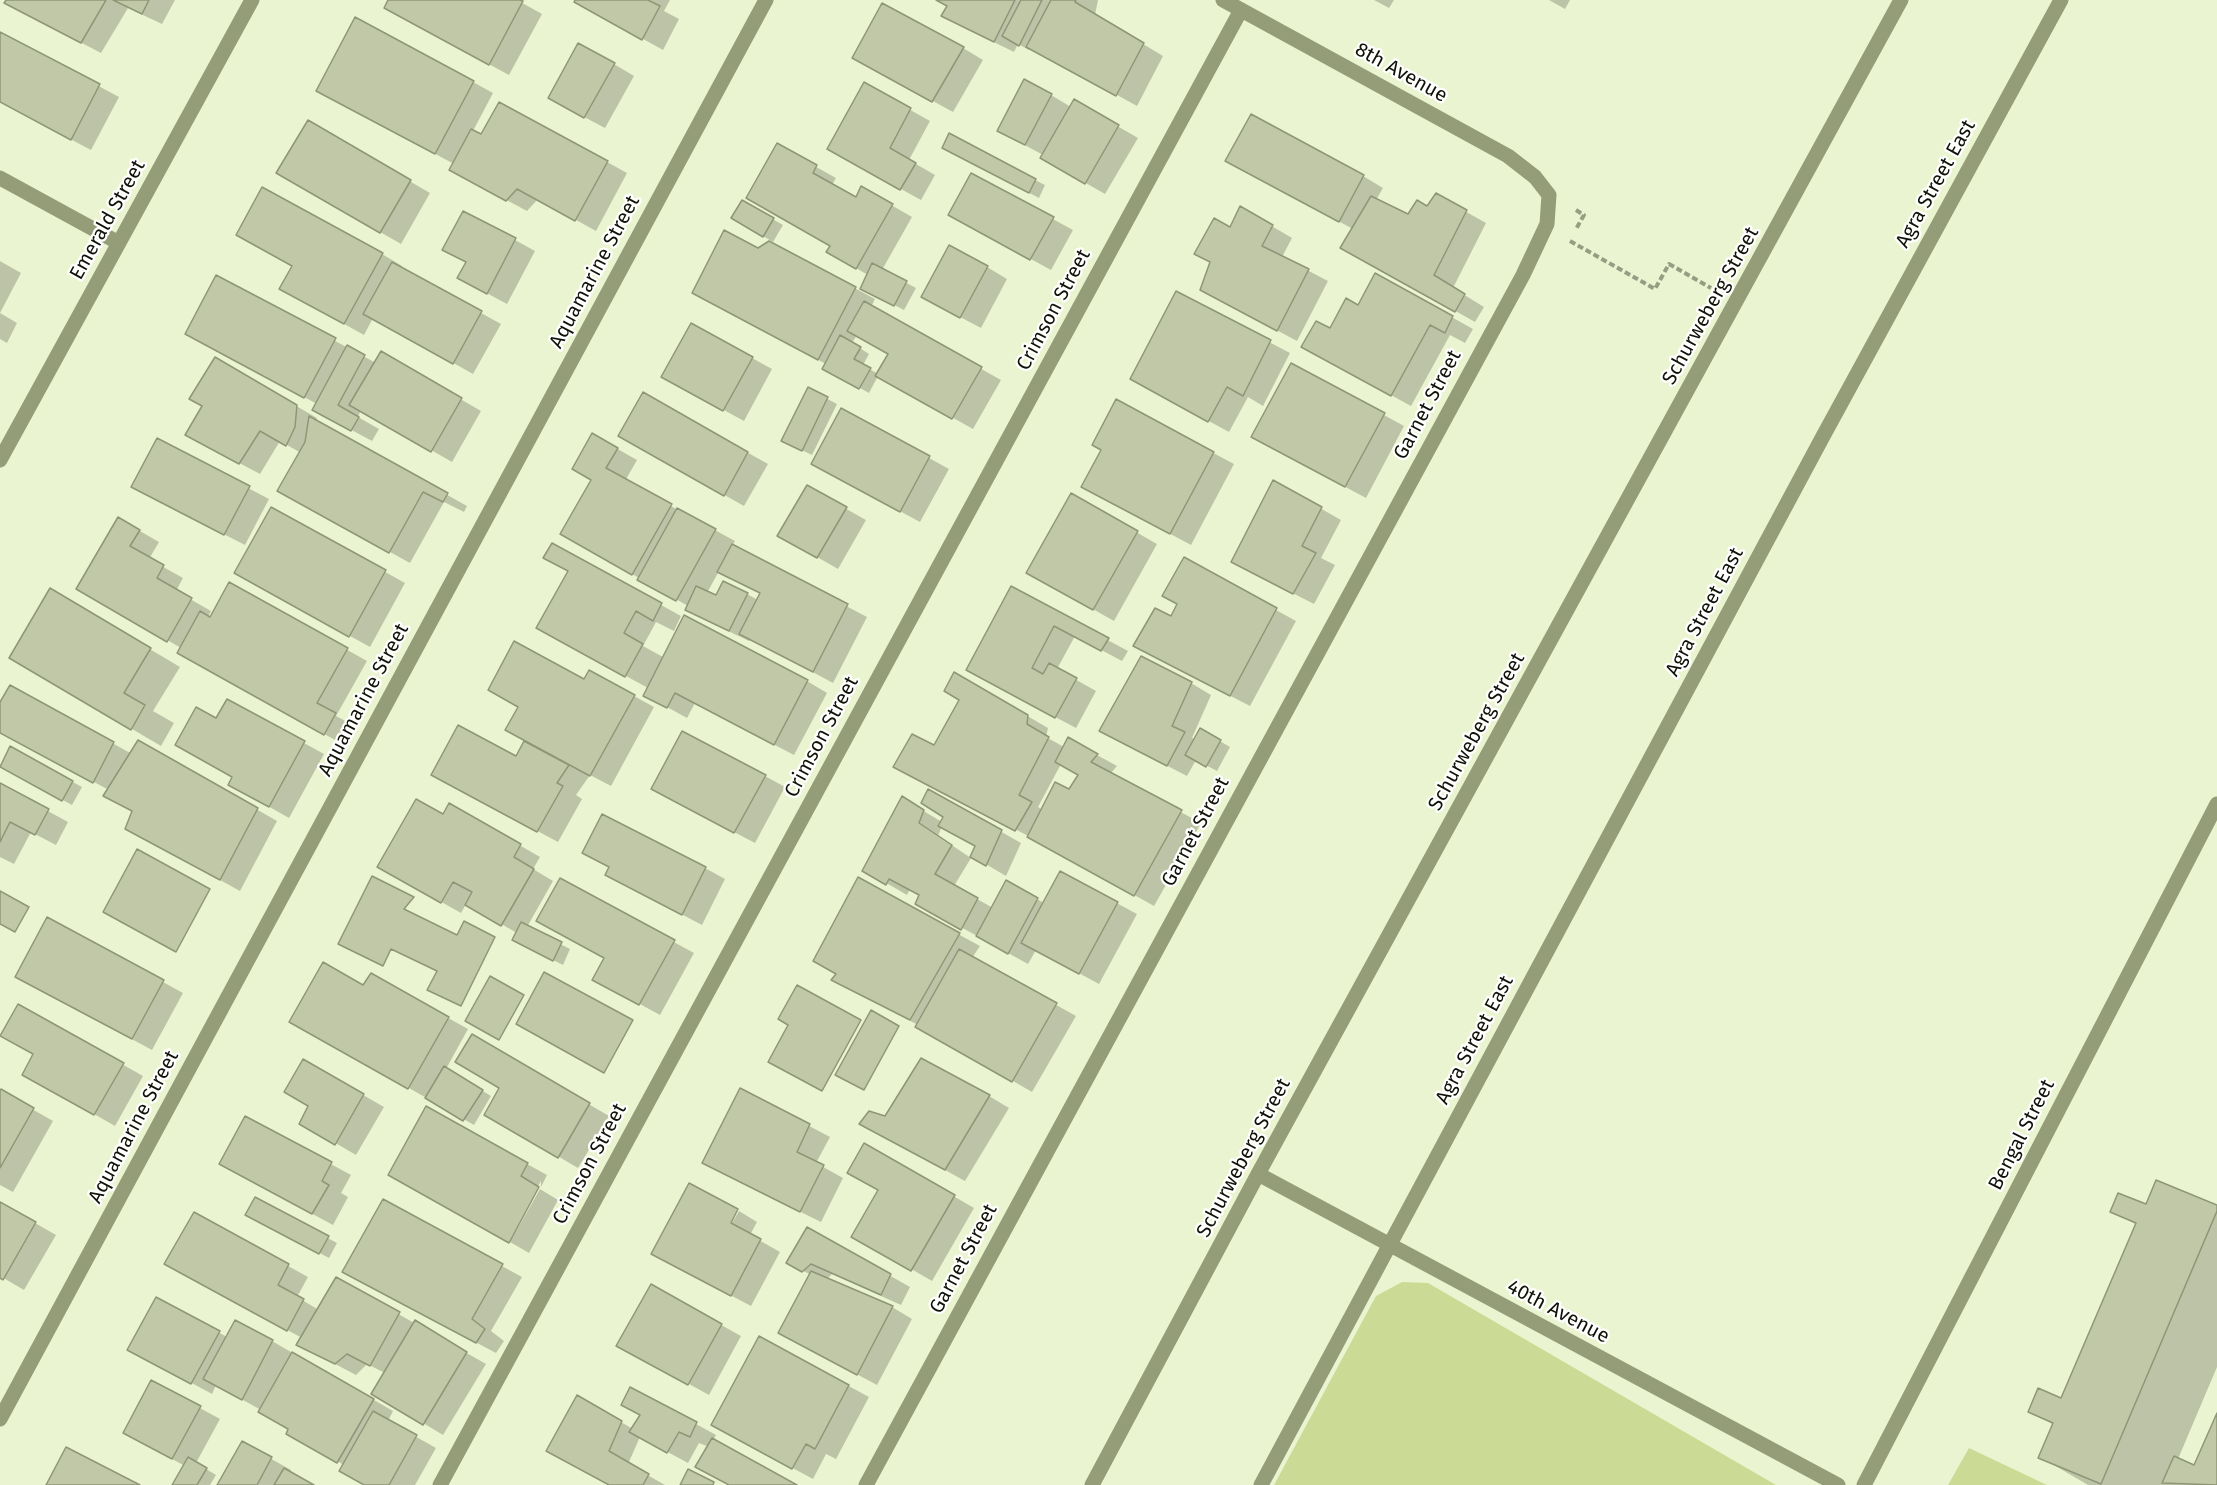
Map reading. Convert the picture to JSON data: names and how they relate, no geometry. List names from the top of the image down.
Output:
{
  "streets": {
    "street": [
      "8th Avenue",
      "Agra Street East",
      "Emerald Street",
      "Aquamarine Street",
      "Schurweberg Street",
      "Crimson Street",
      "Garnet Street",
      "Bengal Street",
      "40th Avenue"
    ]
  },
  "crossings": [
    ["8th Avenue", "Crimson Street"],
    ["8th Avenue", "Garnet Street"],
    ["Agra Street East", "40th Avenue"],
    ["Schurweberg Street", "40th Avenue"]
  ]
}
